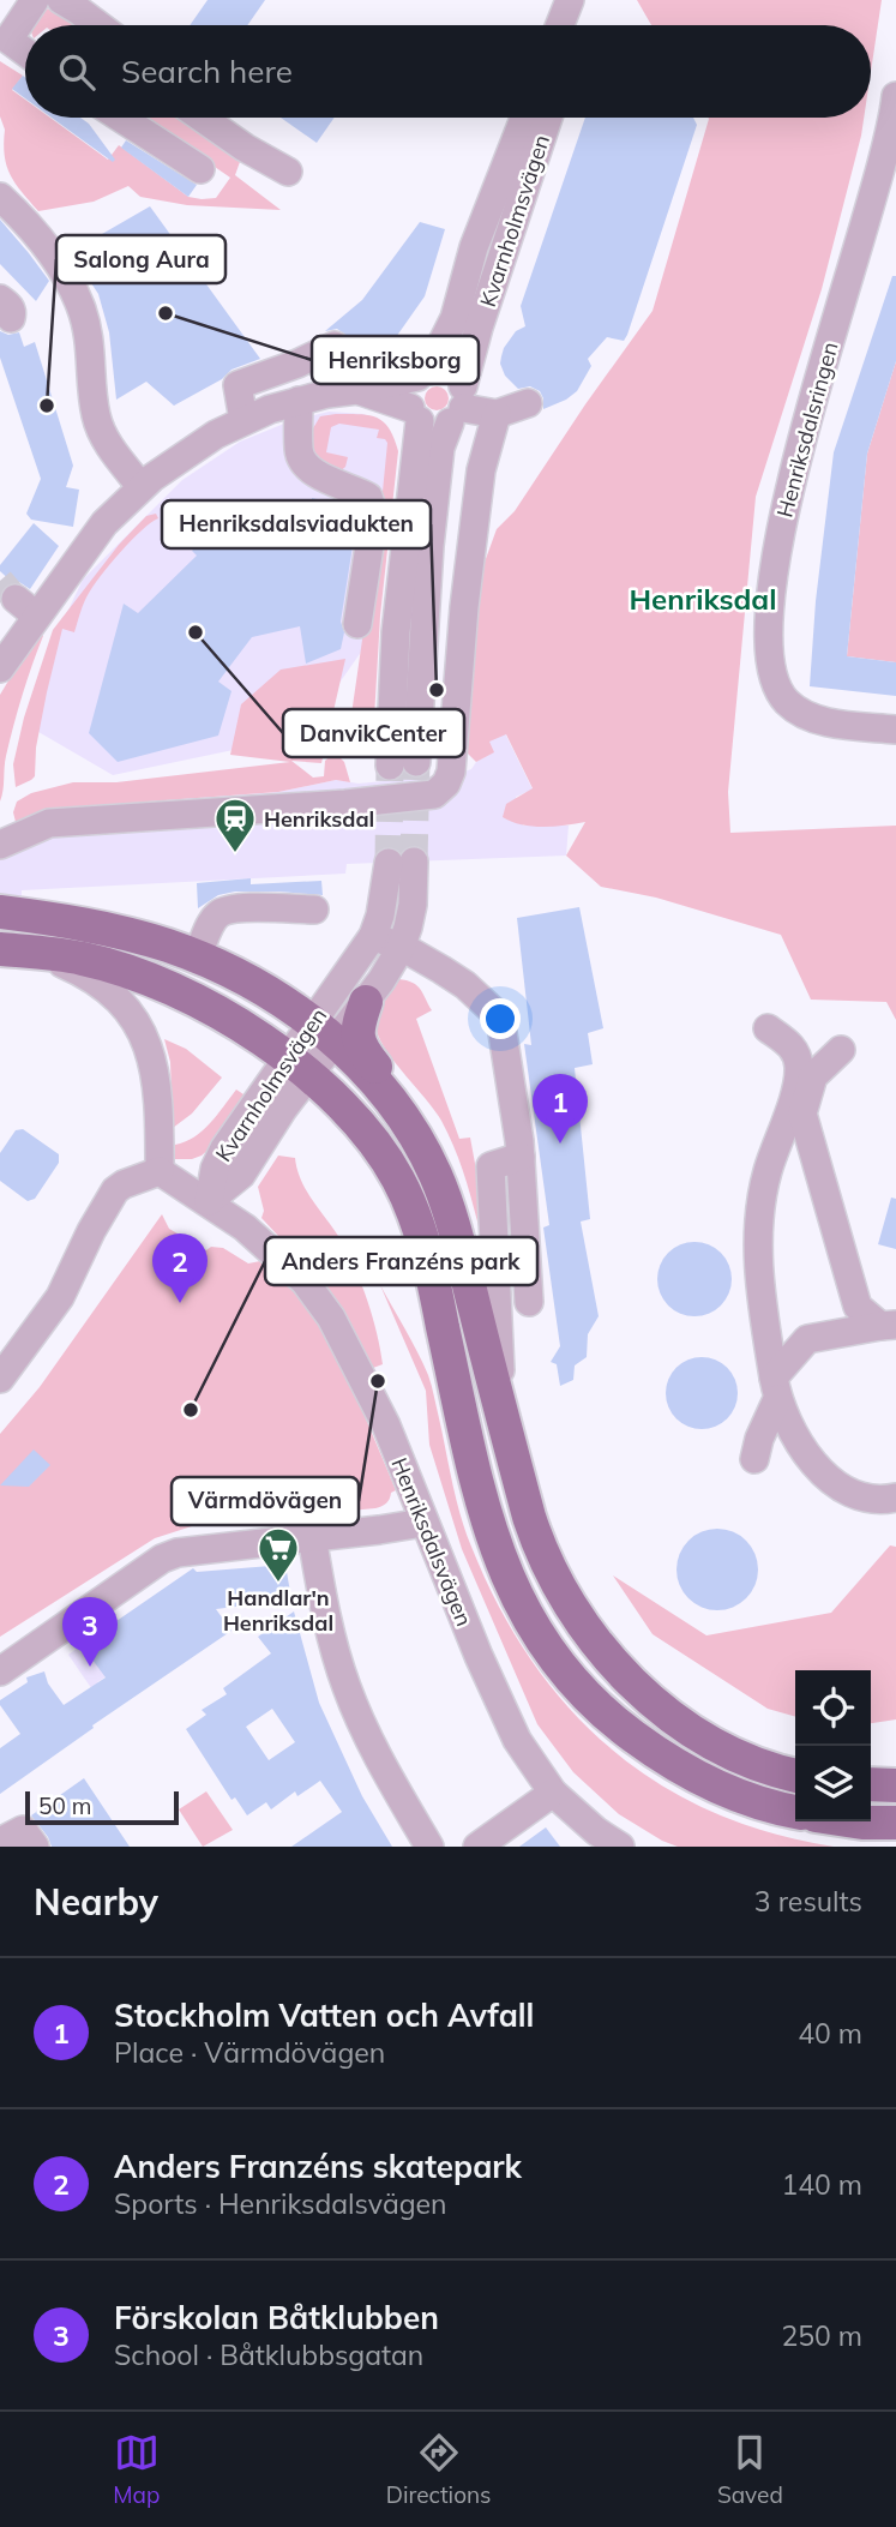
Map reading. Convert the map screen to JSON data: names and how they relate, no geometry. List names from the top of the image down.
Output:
{
  "streets": {
    "street": ["Kvarnholmsvägen", "Henriksdalsringen", "Henriksdalsvägen"]
  },
  "crossings": [
    ["Kvarnholmsvägen", "Henriksdalsvägen"]
  ],
  "districts": ["Henriksdal"],
  "places": {
    "other": [
      "Henriksborg",
      "Salong Aura",
      "DanvikCenter",
      "Henriksdalsviadukten",
      "Värmdövägen",
      "Anders Franzéns park"
    ],
    "station": ["Henriksdal"],
    "supermarket": ["Handlar'n Henriksdal"]
  },
  "scale_bar": "50 m",
  "page": {
    "search": "Search here",
    "pins": ["1", "2", "3"],
    "scale": "50 m",
    "heading": ["Nearby", "3 results"],
    "list": [
      {
        "mark": "1",
        "name": "Stockholm Vatten och Avfall",
        "note": "Place · Värmdövägen",
        "value": "40 m"
      },
      {
        "mark": "2",
        "name": "Anders Franzéns skatepark",
        "note": "Sports · Henriksdalsvägen",
        "value": "140 m"
      },
      {
        "mark": "3",
        "name": "Förskolan Båtklubben",
        "note": "School · Båtklubbsgatan",
        "value": "250 m"
      }
    ],
    "nav": ["Map", "Directions", "Saved"]
  }
}
